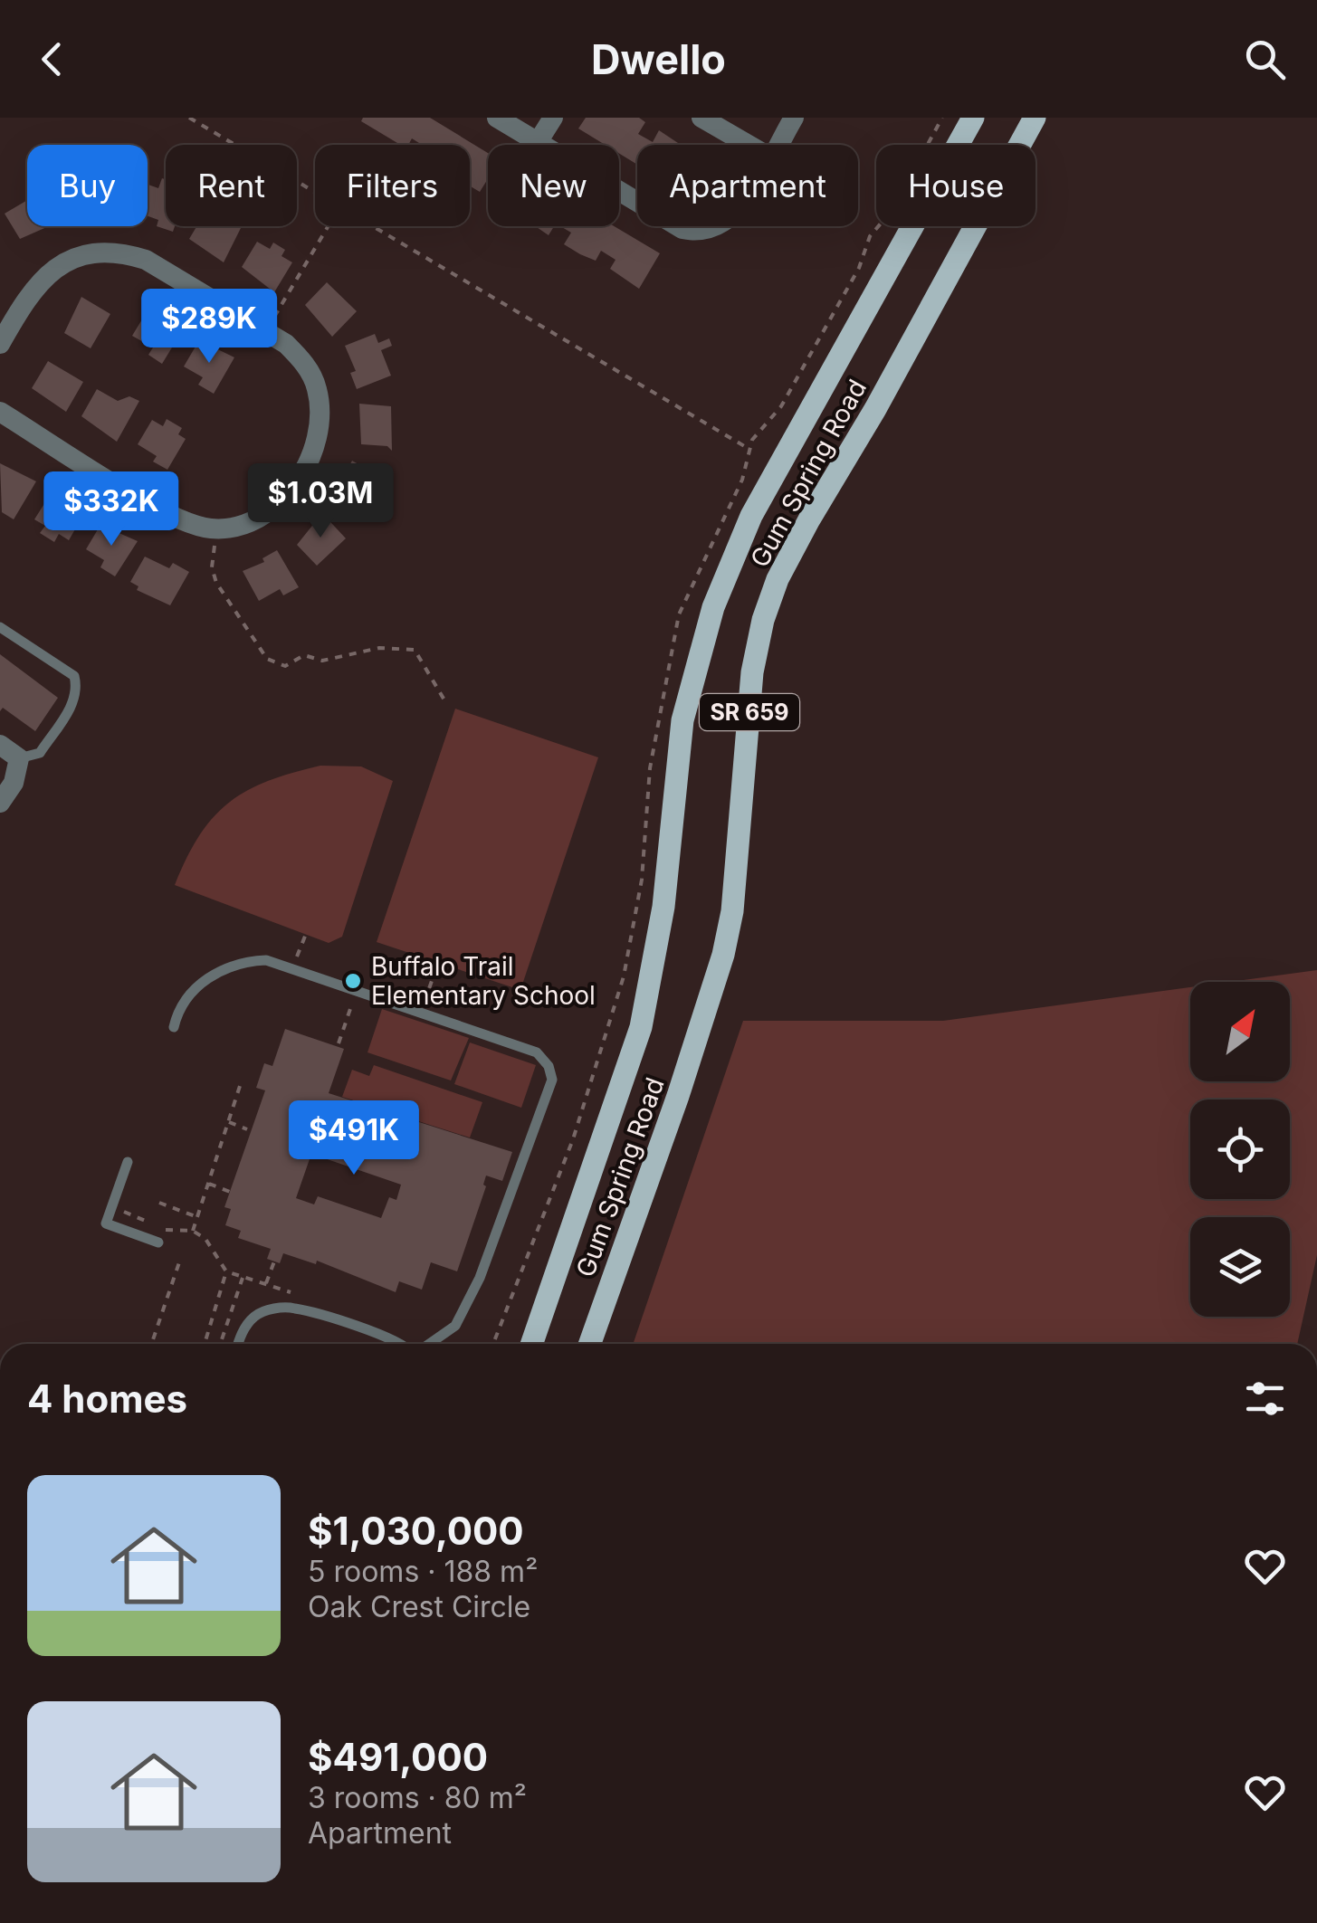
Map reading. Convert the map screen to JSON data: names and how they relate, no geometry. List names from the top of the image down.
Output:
{
  "streets": {
    "main road": ["Gum Spring Road", "SR 659"]
  },
  "places": ["Buffalo Trail Elementary School"],
  "north": "top right",
  "page": {
    "header": "Dwello",
    "chip": [
      "Buy",
      "Rent",
      "Filters",
      "New",
      "Apartment",
      "House"
    ],
    "price": [
      "$289K",
      "$1.03M",
      "$332K",
      "$491K"
    ],
    "heading": "4 homes",
    "list": [
      {
        "name": "$1,030,000",
        "note": "5 rooms · 188 m² · Oak Crest Circle"
      },
      {
        "name": "$491,000",
        "note": "3 rooms · 80 m² · Apartment"
      }
    ]
  }
}
